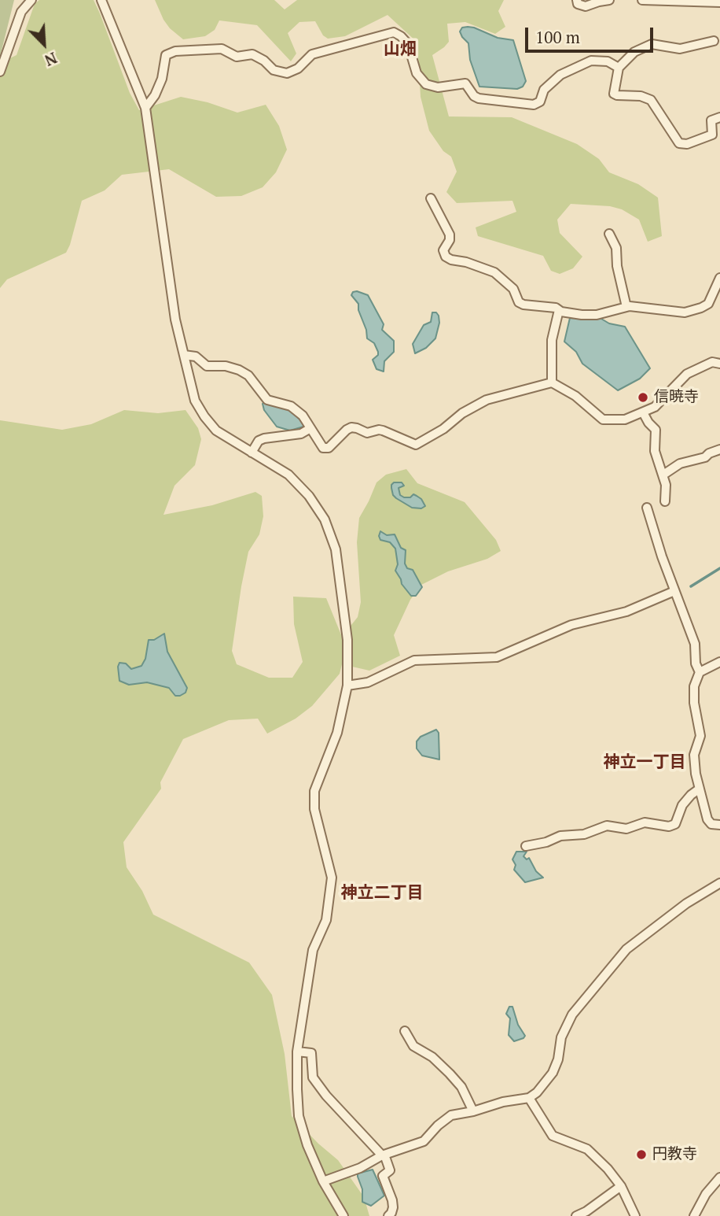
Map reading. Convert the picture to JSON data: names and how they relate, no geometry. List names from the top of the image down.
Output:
{
  "districts": ["山畑", "神立一丁目", "神立二丁目"],
  "places": ["信暁寺", "円教寺"],
  "scale_bar": "100 m",
  "north": "bottom right"
}
